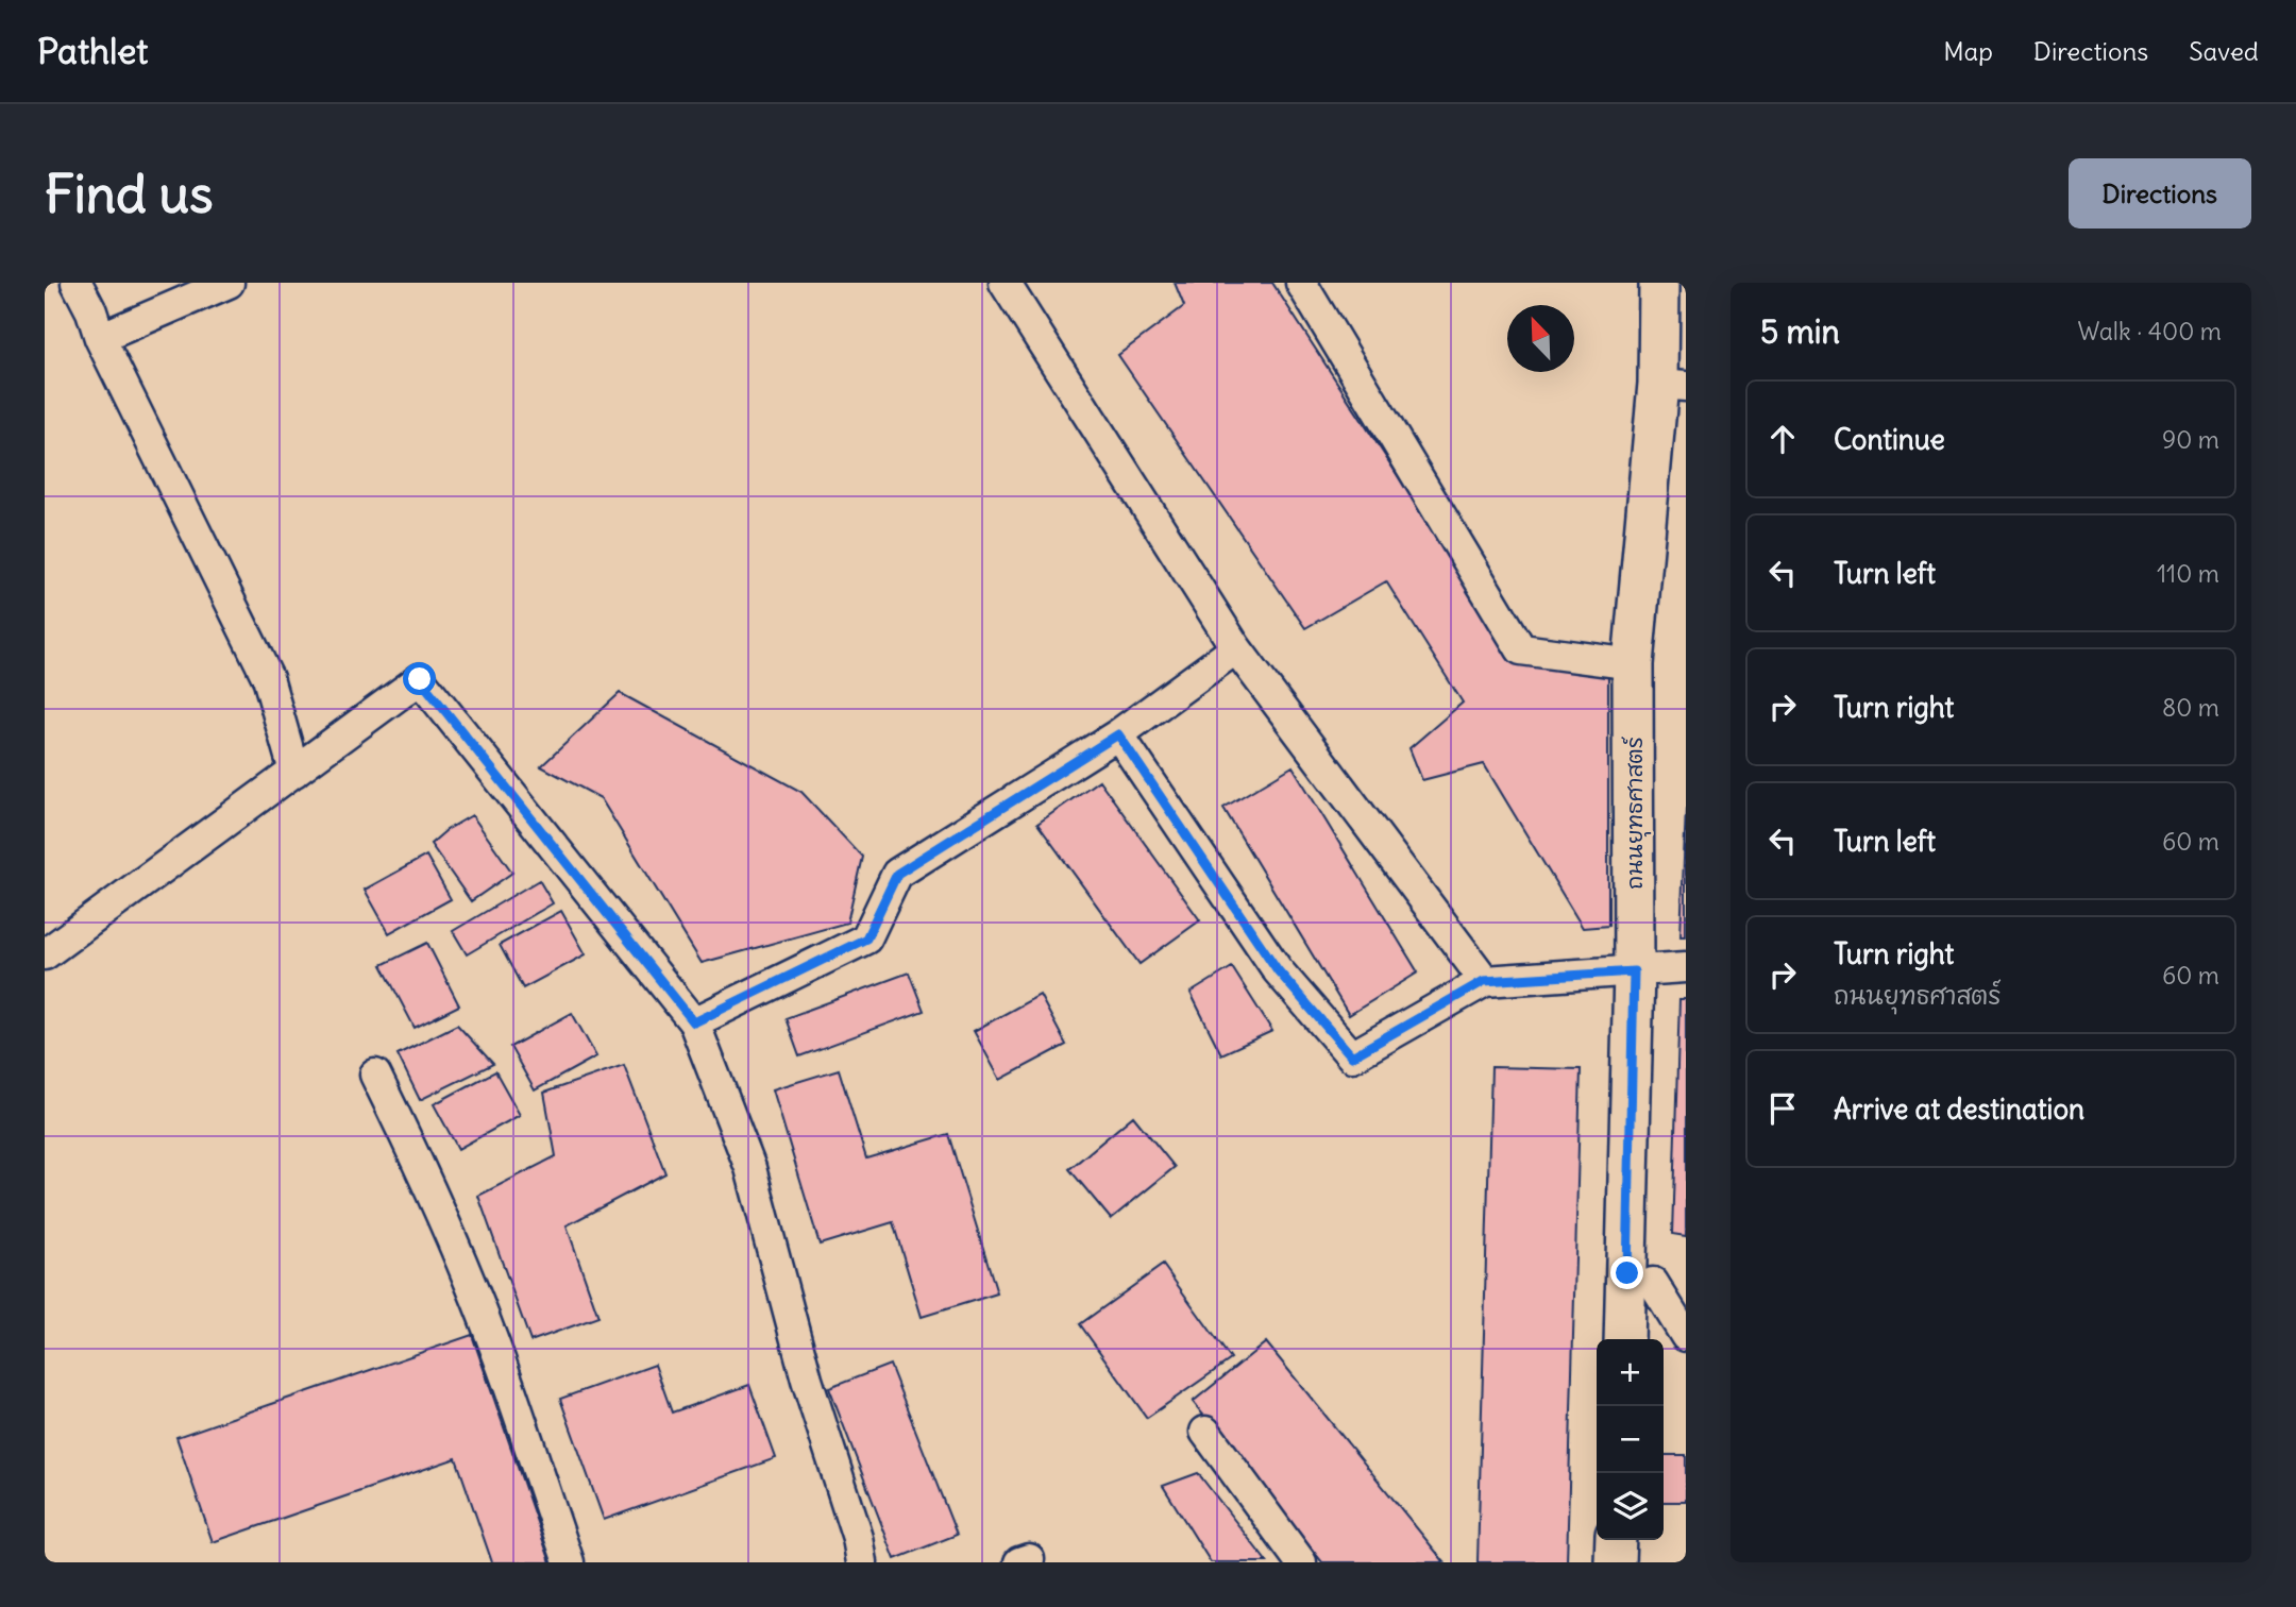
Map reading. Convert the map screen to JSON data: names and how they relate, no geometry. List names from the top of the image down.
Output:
{
  "streets": {
    "street": ["ถนนยุทธศาสตร์"]
  },
  "north": "top left",
  "page": {
    "header": "Pathlet",
    "nav": ["Map", "Directions", "Saved"],
    "buttons": "Directions",
    "title": "Find us",
    "heading": ["5 min", "Walk · 400 m"],
    "list": [
      ["Continue", "90 m"],
      ["Turn left", "110 m"],
      ["Turn right", "80 m"],
      ["Turn left", "60 m"],
      ["Turn right", "ถนนยุทธศาสตร์", "60 m"],
      "Arrive at destination"
    ],
    "map_buttons": ["+", "−"]
  }
}
